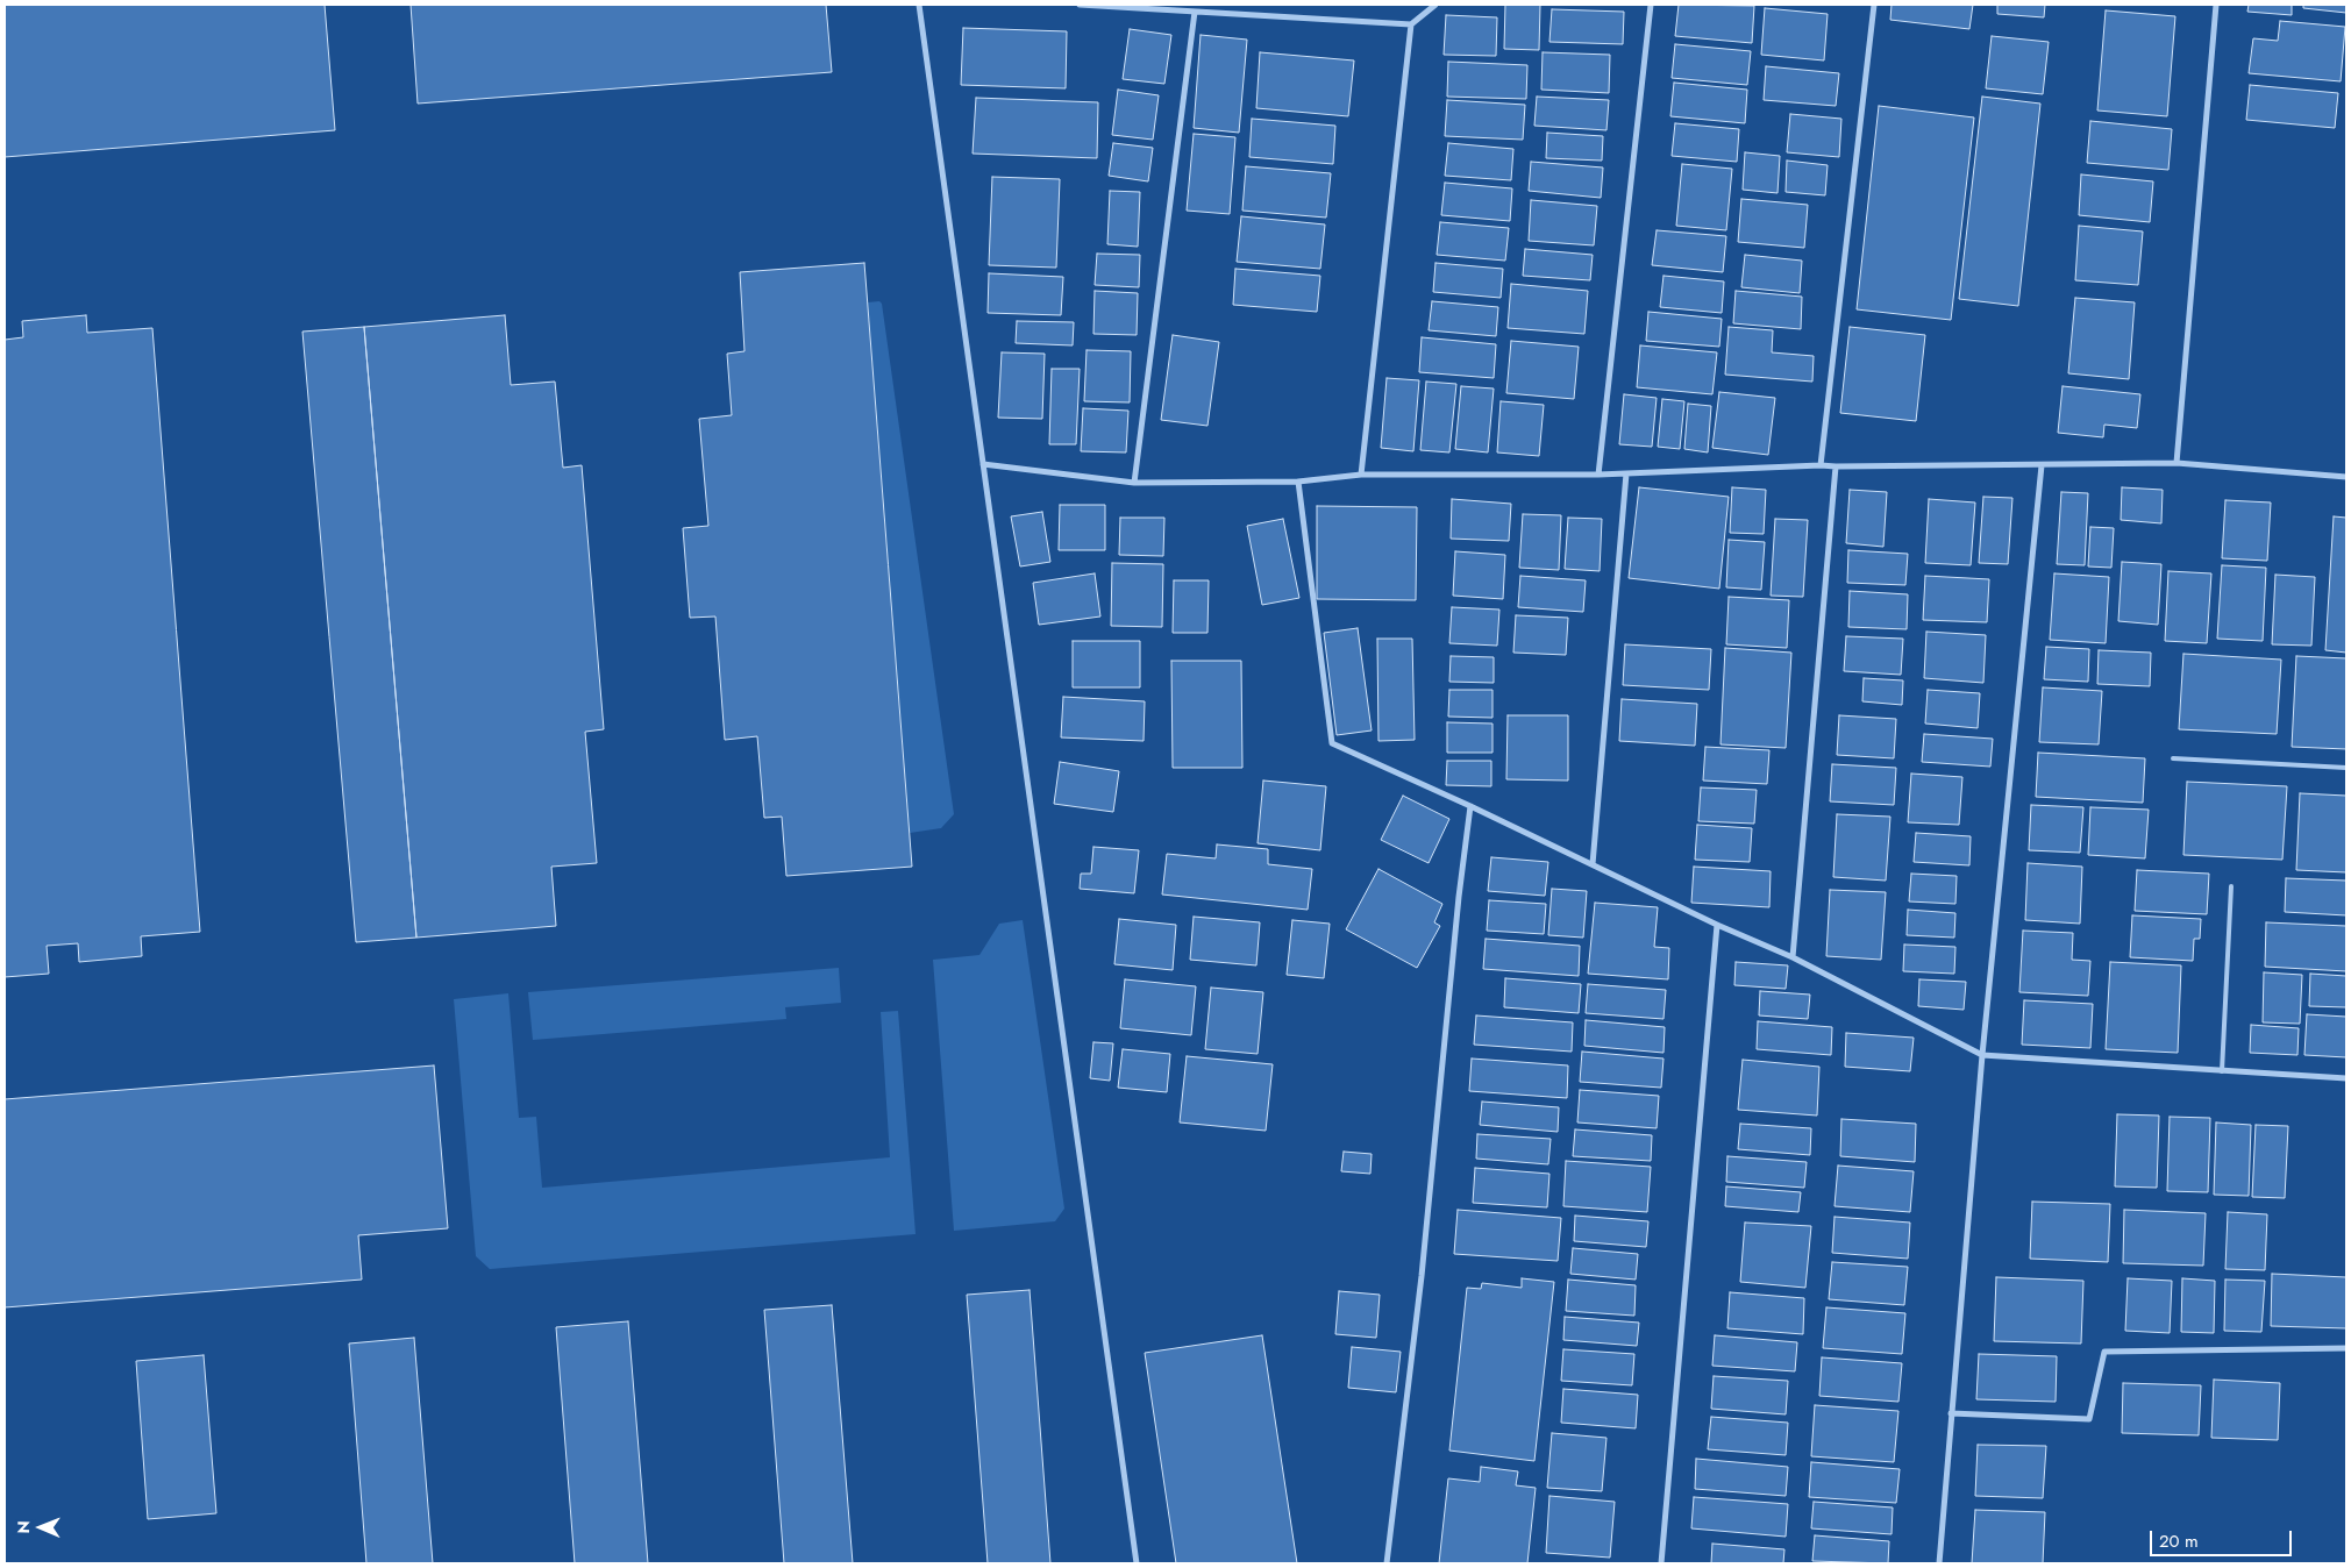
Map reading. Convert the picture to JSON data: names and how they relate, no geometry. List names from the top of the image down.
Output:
{
  "scale_bar": "20 m",
  "north": "left"
}
